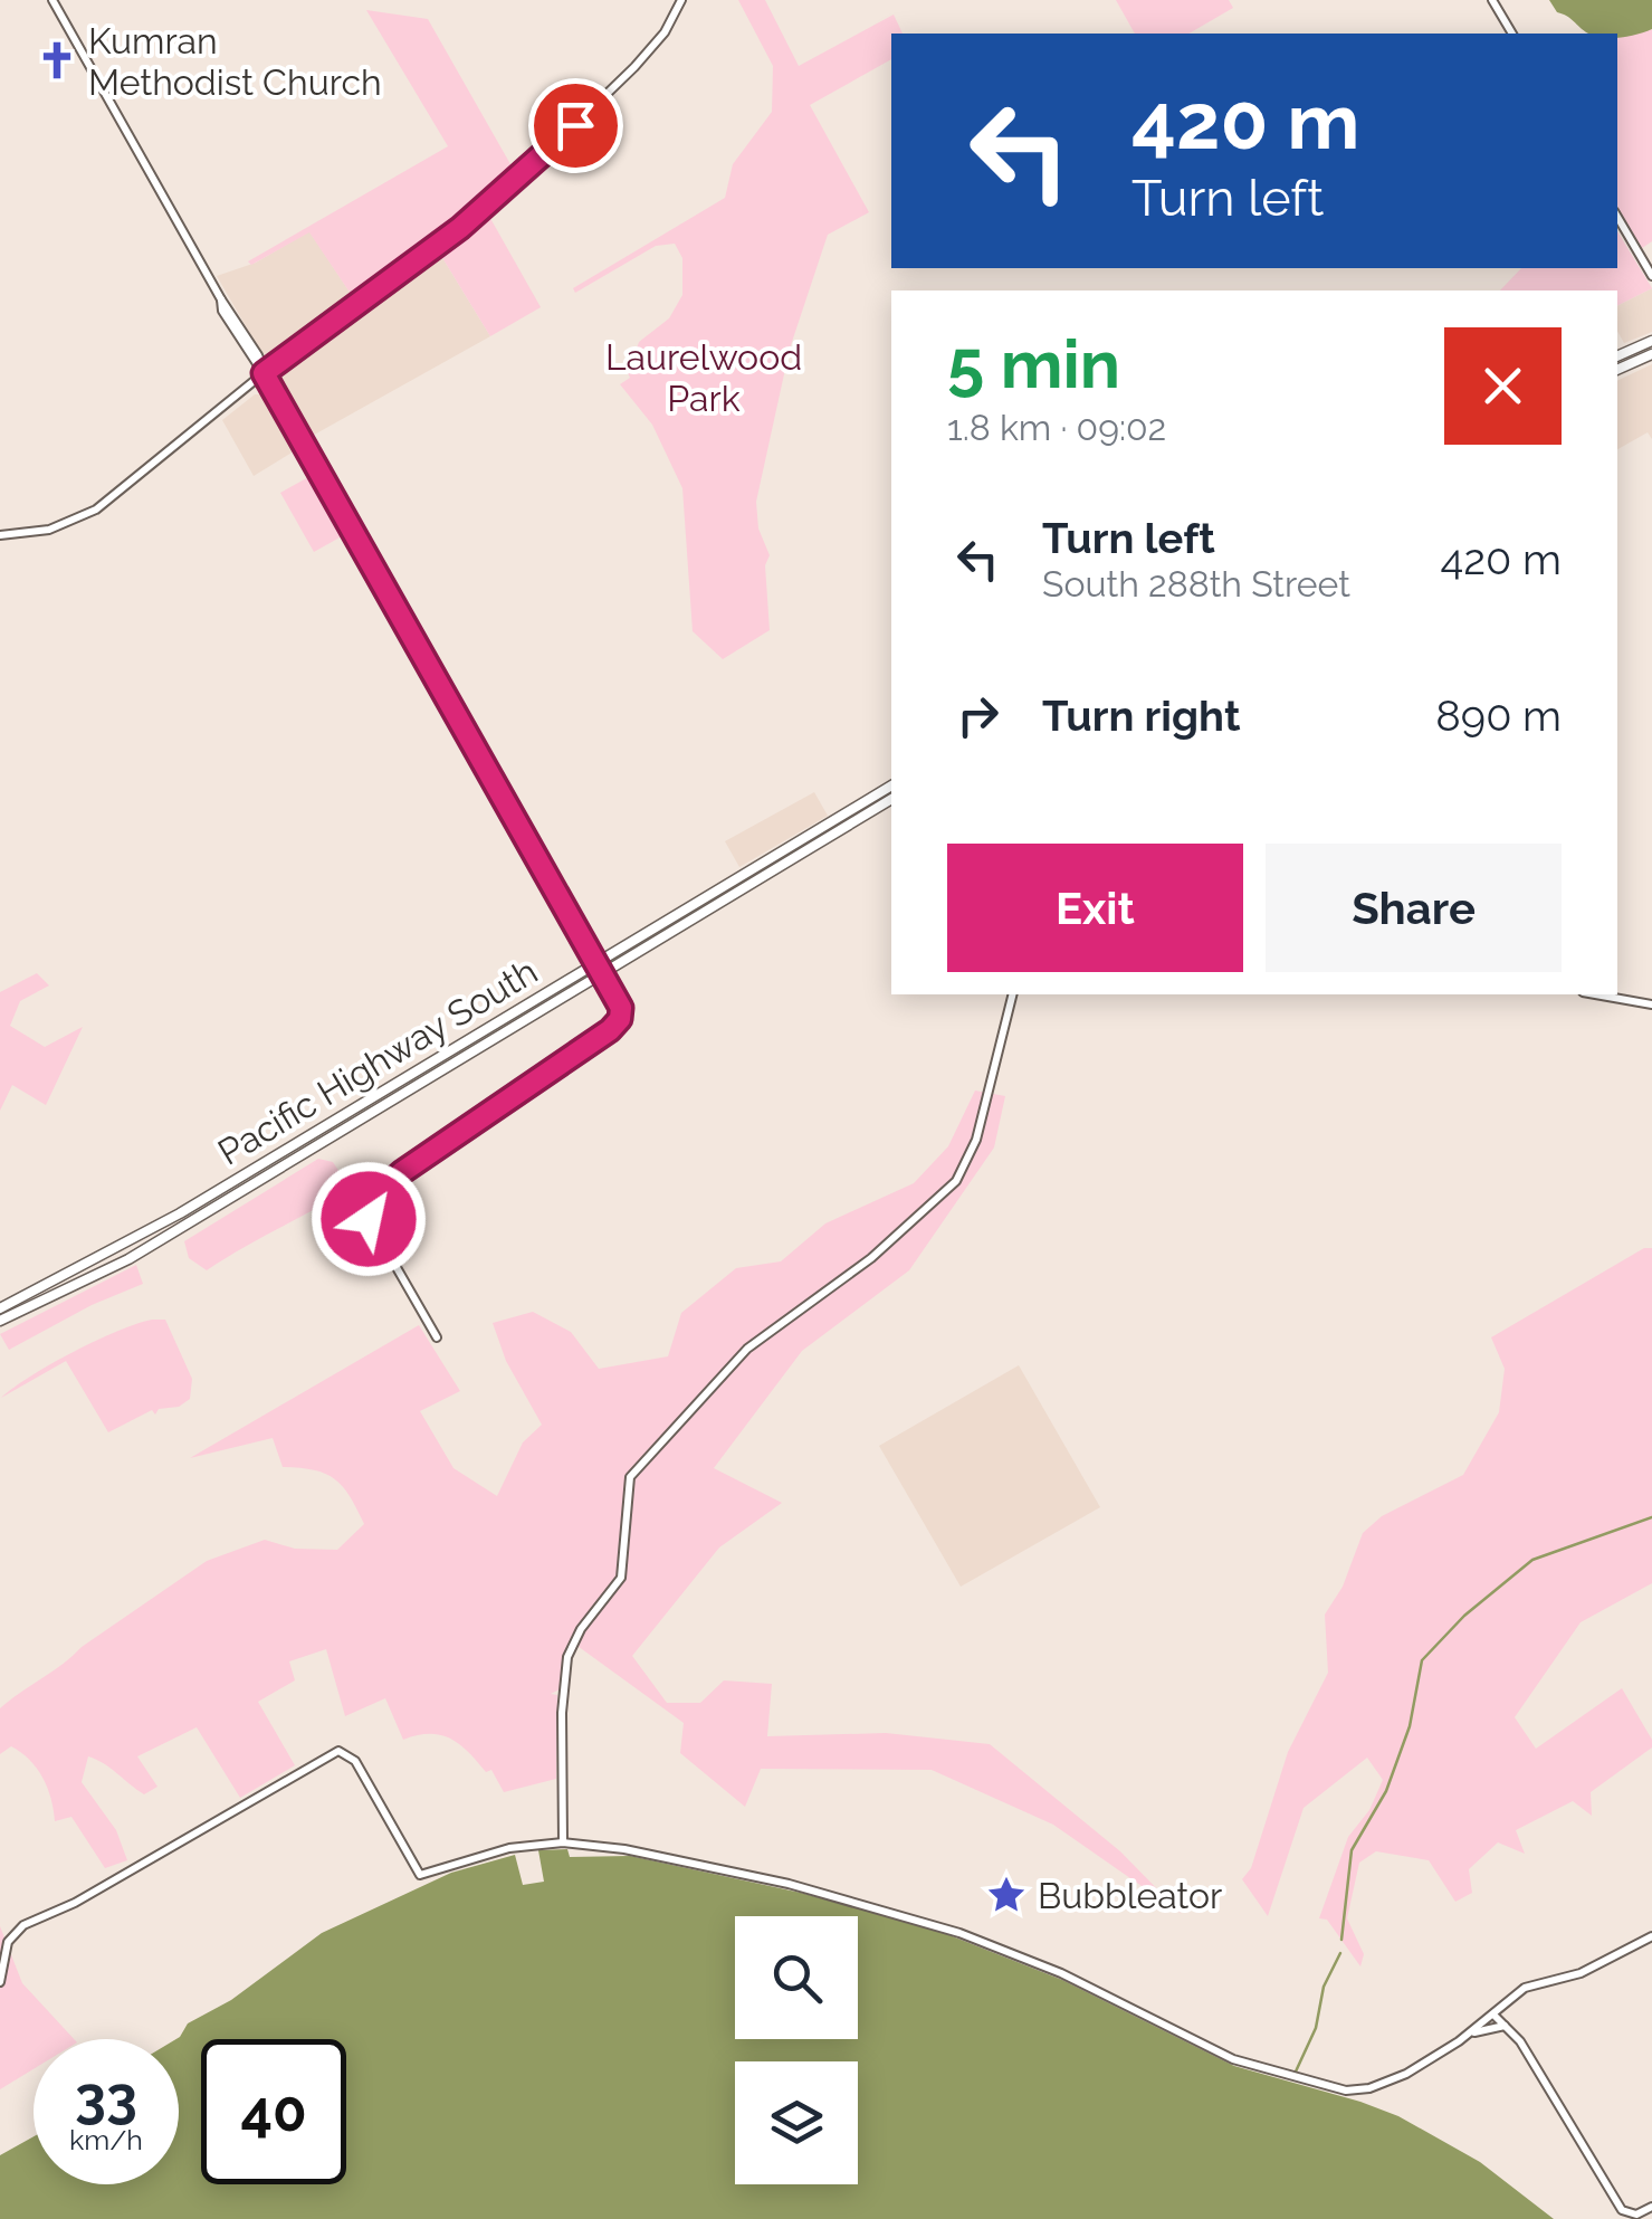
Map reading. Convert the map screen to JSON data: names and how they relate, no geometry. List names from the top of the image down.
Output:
{
  "streets": {
    "main road": ["Pacific Highway South"]
  },
  "parks": ["Laurelwood Park"],
  "places": {
    "church": ["Kumran Methodist Church"],
    "place": ["Bubbleator"]
  },
  "page": {
    "turn": ["420 m", "Turn left"],
    "heading": ["5 min", "1.8 km · 09:02"],
    "list": [
      {
        "name": "Turn left",
        "note": "South 288th Street",
        "value": "420 m"
      },
      {
        "name": "Turn right",
        "value": "890 m"
      }
    ],
    "buttons": ["Exit", "Share"],
    "speed": "33 km/h",
    "limit": "40"
  }
}
